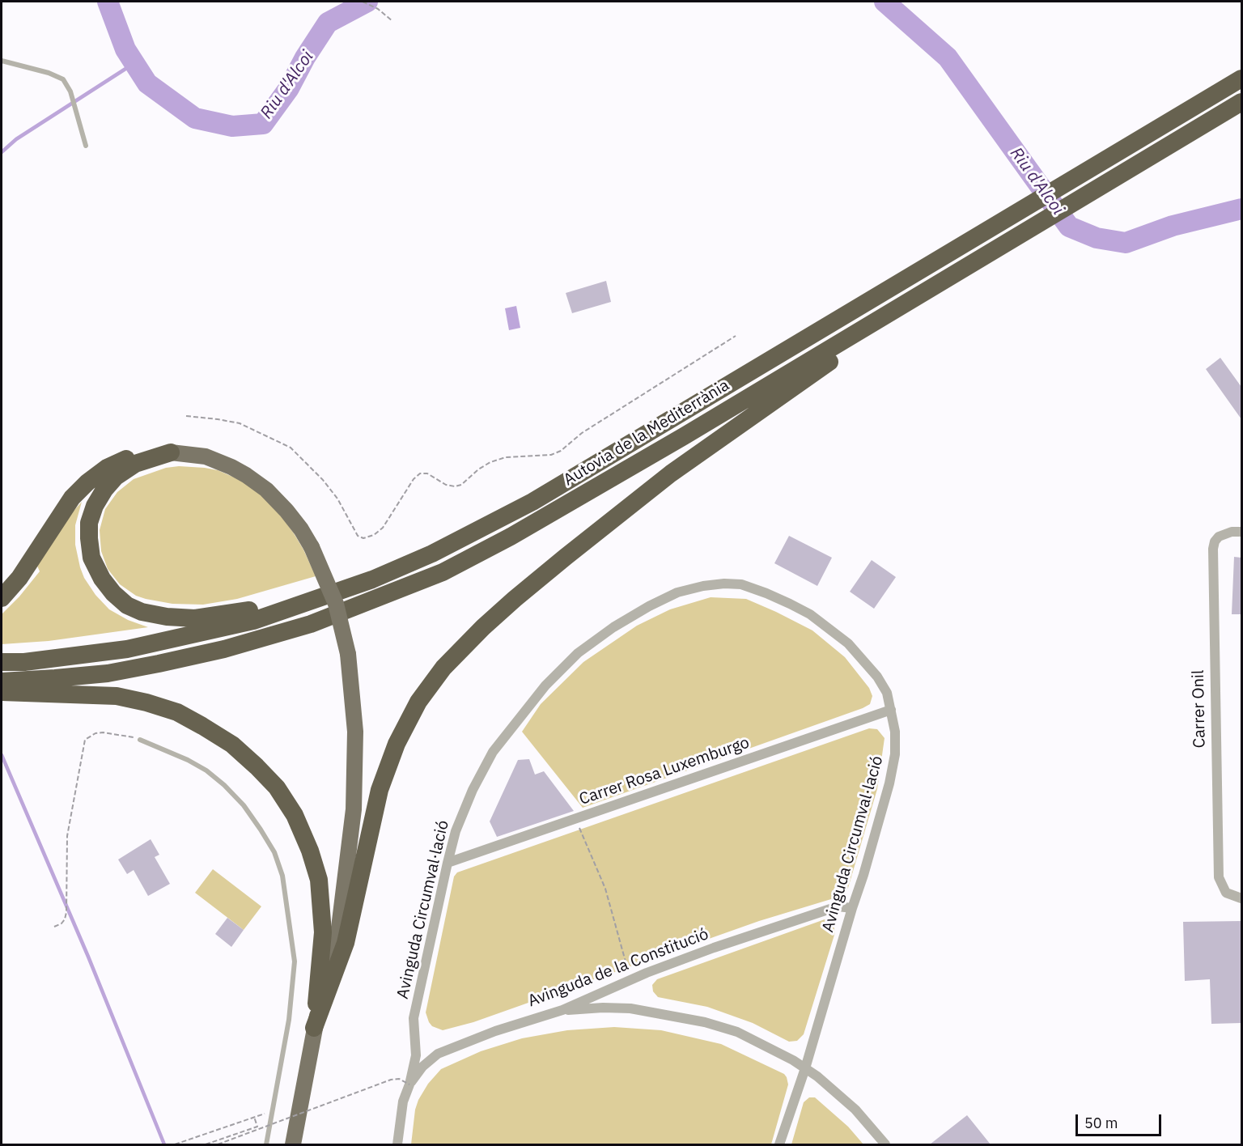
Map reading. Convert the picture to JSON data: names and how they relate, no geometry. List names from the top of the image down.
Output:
{
  "streets": {
    "highway": ["Autovia de la Mediterrània"],
    "street": [
      "Carrer Onil",
      "Carrer Rosa Luxemburgo",
      "Avinguda Circumval·lació",
      "Avinguda de la Constitució"
    ]
  },
  "crossings": [
    ["Carrer Rosa Luxemburgo", "Avinguda Circumval·lació"],
    ["Avinguda Circumval·lació", "Avinguda de la Constitució"]
  ],
  "water": ["Riu d'Alcoi"],
  "scale_bar": "50 m"
}
